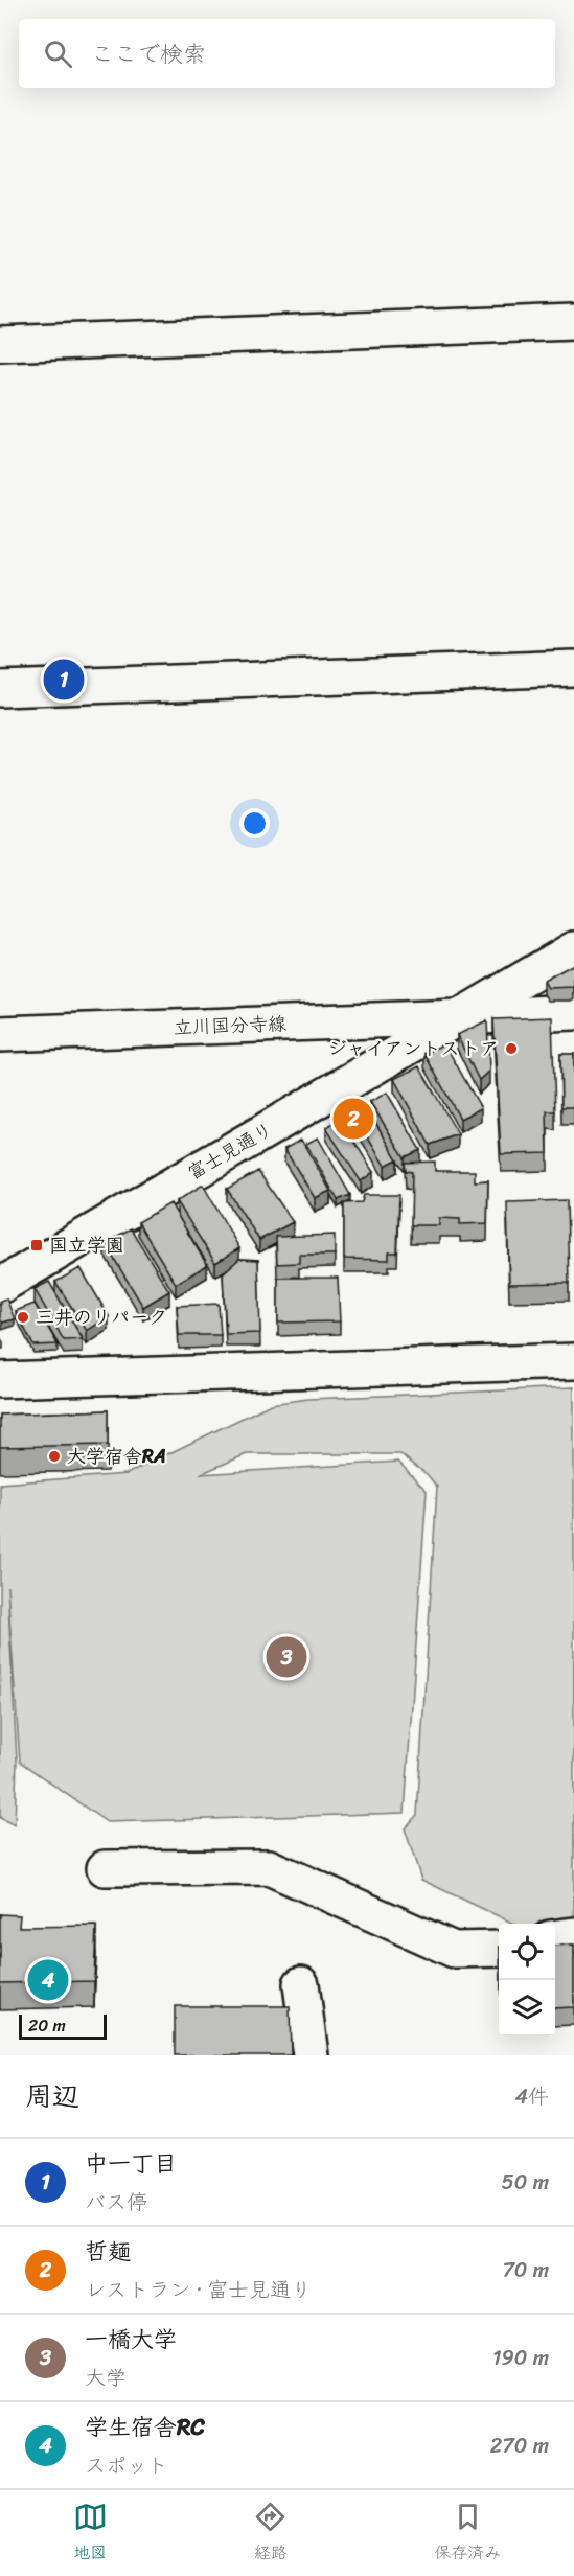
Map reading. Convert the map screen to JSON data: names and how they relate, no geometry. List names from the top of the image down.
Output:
{
  "streets": {
    "street": ["立川国分寺線", "富士見通り"]
  },
  "crossings": [
    ["立川国分寺線", "富士見通り"]
  ],
  "places": {
    "other": ["ジャイアントストア", "三井のリパーク", "大学宿舎RA"],
    "transit": ["国立学園"]
  },
  "scale_bar": "20 m",
  "page": {
    "search": "ここで検索",
    "pins": [
      "1",
      "2",
      "3",
      "4"
    ],
    "scale": "20 m",
    "heading": ["周辺", "4件"],
    "list": [
      {
        "mark": "1",
        "name": "中一丁目",
        "note": "バス停",
        "value": "50 m"
      },
      {
        "mark": "2",
        "name": "哲麺",
        "note": "レストラン · 富士見通り",
        "value": "70 m"
      },
      {
        "mark": "3",
        "name": "一橋大学",
        "note": "大学",
        "value": "190 m"
      },
      {
        "mark": "4",
        "name": "学生宿舎RC",
        "note": "スポット",
        "value": "270 m"
      }
    ],
    "nav": ["地図", "経路", "保存済み"]
  }
}
